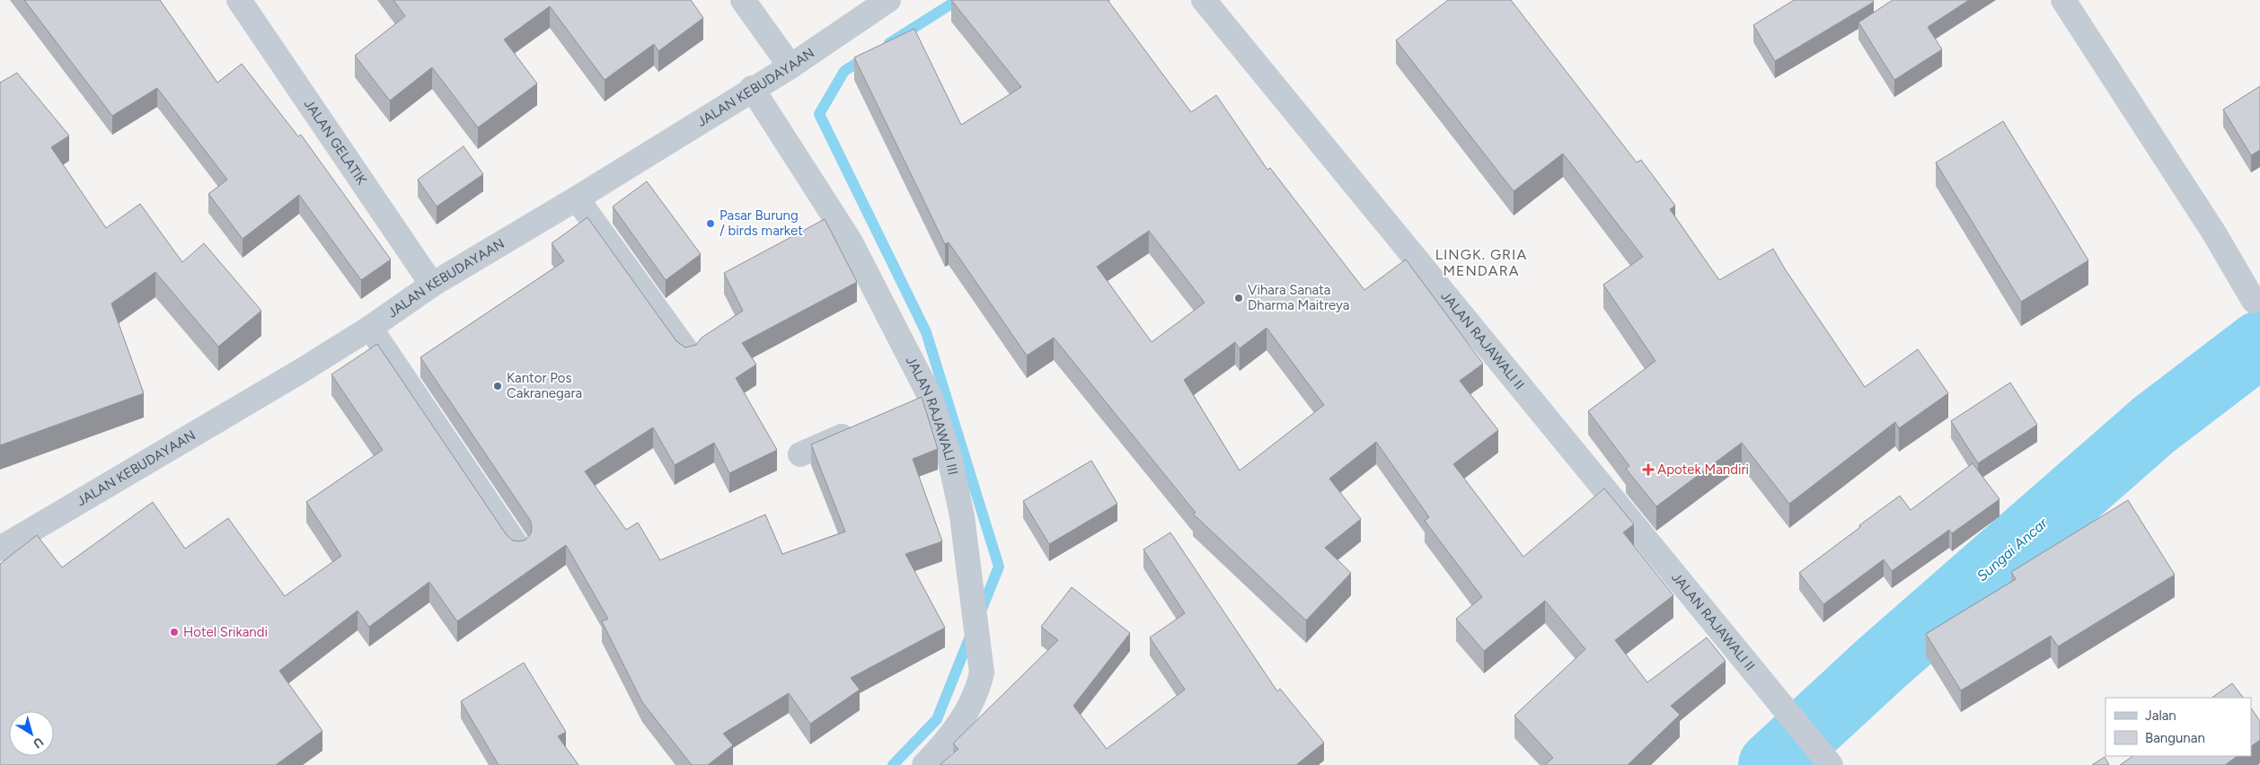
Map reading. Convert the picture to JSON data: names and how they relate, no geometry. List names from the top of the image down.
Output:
{
  "streets": {
    "street": [
      "JALAN KEBUDAYAAN",
      "JALAN GELATIK",
      "JALAN RAJAWALI II",
      "JALAN RAJAWALI III"
    ]
  },
  "crossings": [
    ["JALAN KEBUDAYAAN", "JALAN GELATIK"],
    ["JALAN KEBUDAYAAN", "JALAN RAJAWALI III"]
  ],
  "districts": ["LINGK. GRIA MENDARA"],
  "water": ["Sungai Ancar"],
  "places": {
    "other": [
      "Pasar Burung / birds market",
      "Vihara Sanata Dharma Maitreya",
      "Kantor Pos Cakranegara",
      "Hotel Srikandi"
    ],
    "health": ["Apotek Mandiri"]
  },
  "legend": ["Jalan", "Bangunan"],
  "north": "bottom right"
}
